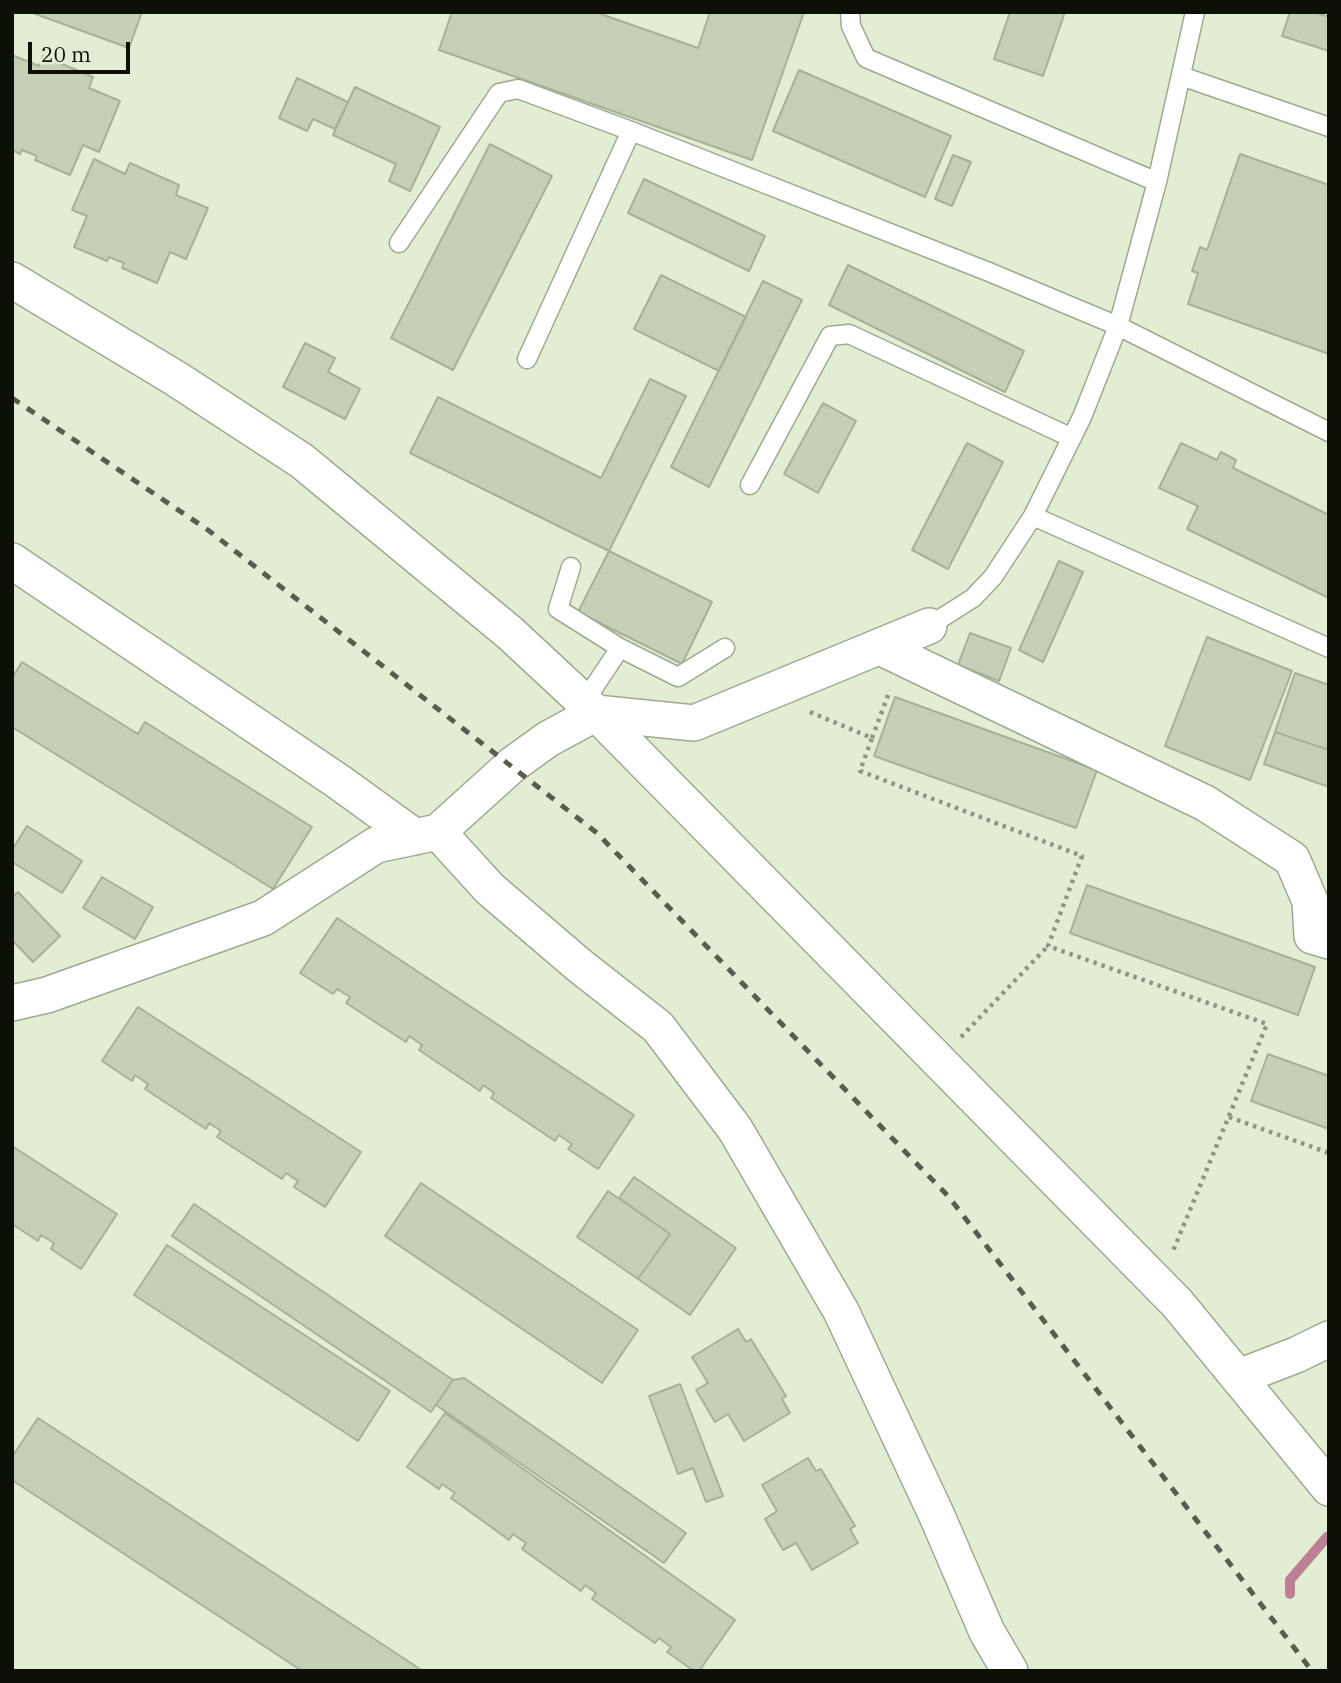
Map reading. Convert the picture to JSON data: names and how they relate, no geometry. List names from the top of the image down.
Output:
{
  "scale_bar": "20 m"
}
